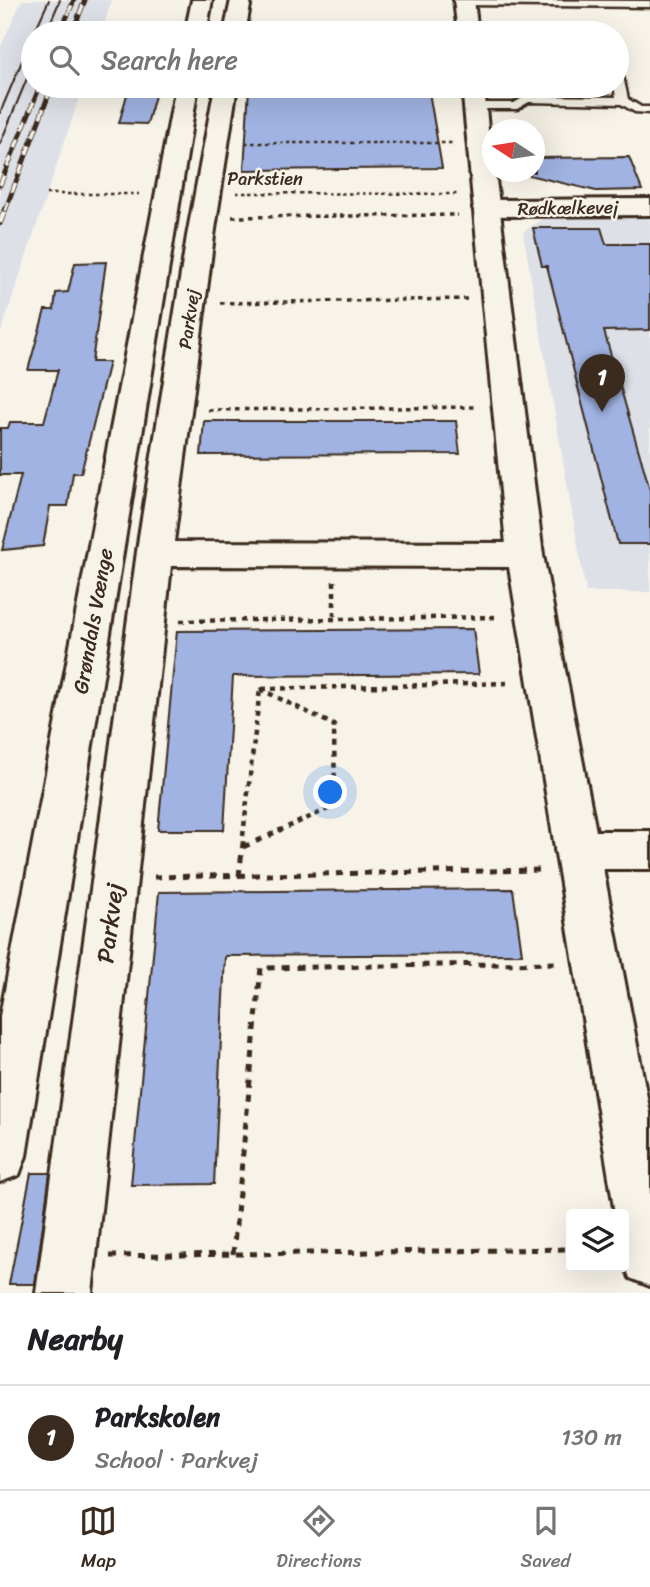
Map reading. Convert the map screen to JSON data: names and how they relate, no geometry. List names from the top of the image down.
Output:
{
  "streets": {
    "street": ["Rødkælkevej", "Parkvej", "Grøndals Vænge"],
    "path": ["Parkstien"]
  },
  "crossings": [
    ["Parkstien", "Rødkælkevej"],
    ["Parkstien", "Parkvej"]
  ],
  "north": "left",
  "page": {
    "search": "Search here",
    "pins": "1",
    "heading": "Nearby",
    "list": [
      {
        "mark": "1",
        "name": "Parkskolen",
        "note": "School · Parkvej",
        "value": "130 m"
      }
    ],
    "nav": ["Map", "Directions", "Saved"]
  }
}
